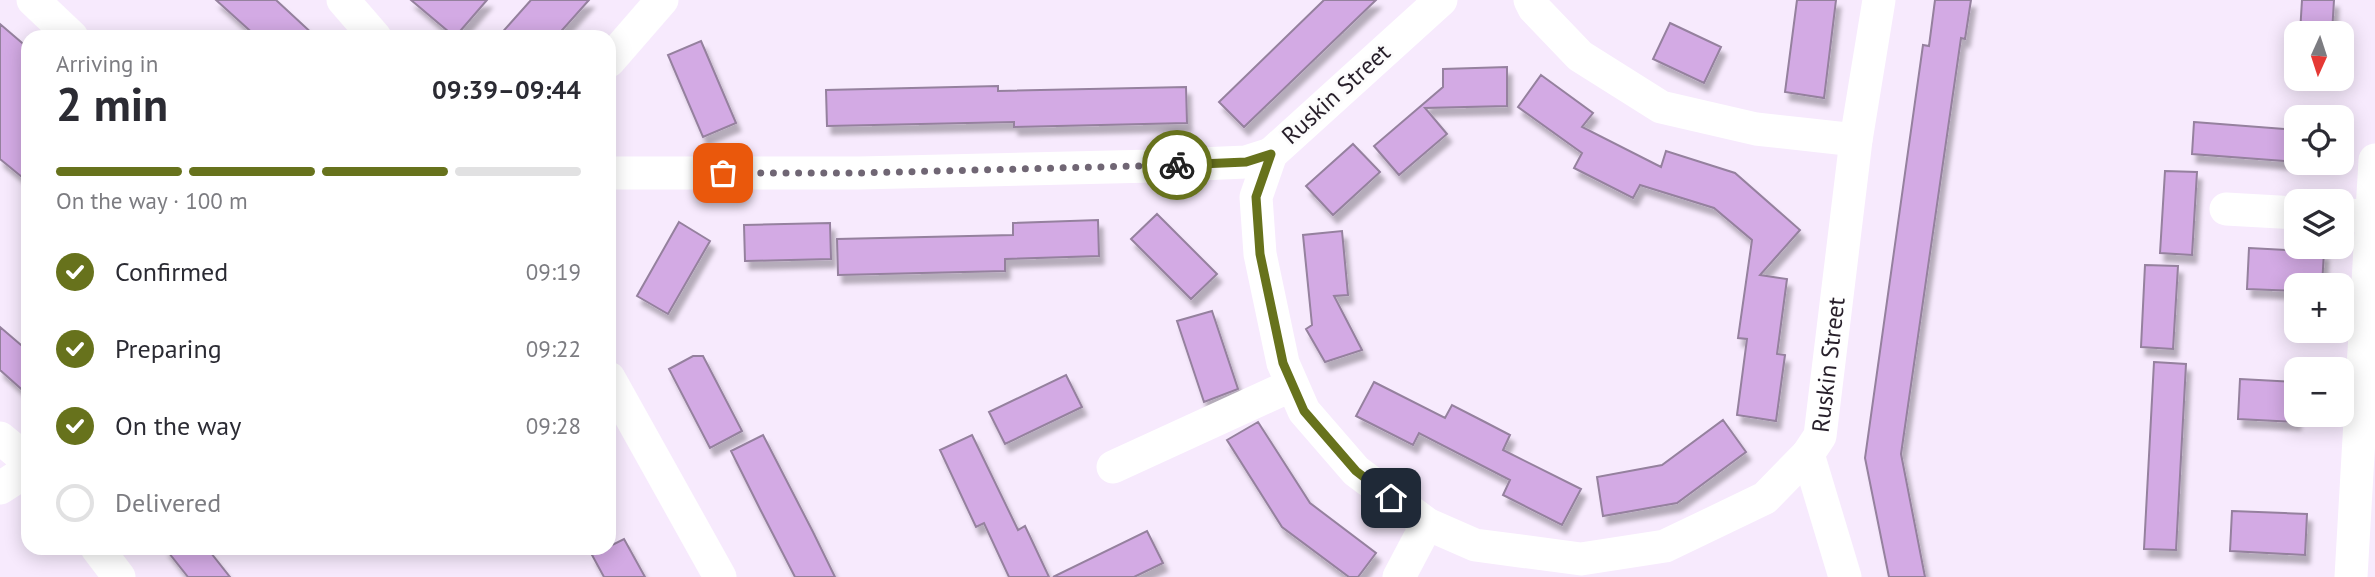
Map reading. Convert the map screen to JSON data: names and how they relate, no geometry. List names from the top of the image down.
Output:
{
  "streets": {
    "street": ["Ruskin Street"]
  },
  "north": "bottom",
  "page": {
    "map_buttons": ["+", "−"],
    "heading": ["2 min", "Arriving in", "09:39–09:44"],
    "bar": "On the way · 100 m",
    "list": [
      ["Confirmed", "09:19"],
      ["Preparing", "09:22"],
      ["On the way", "09:28"],
      "Delivered"
    ]
  }
}
